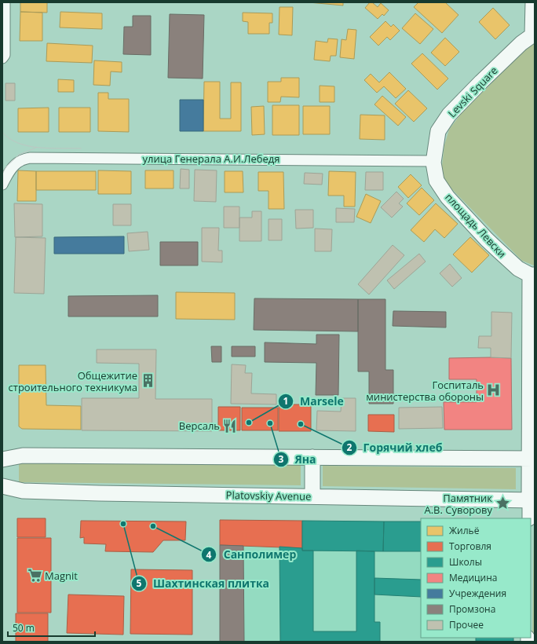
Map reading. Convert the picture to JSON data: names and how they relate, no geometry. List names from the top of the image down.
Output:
{
  "streets": {
    "main road": ["Levski Square", "площадь Левски", "Platovskiy Avenue"],
    "street": ["улица Генерала А.И.Лебедя"]
  },
  "crossings": [
    ["Levski Square", "улица Генерала А.И.Лебедя"],
    ["Levski Square", "площадь Левски"],
    ["улица Генерала А.И.Лебедя", "площадь Левски"]
  ],
  "places": {
    "building": ["Общежитие строительного техникума"],
    "hospital": ["Госпиталь министерства обороны"],
    "other": [
      "Marsele",
      "Яна",
      "Горячий хлеб",
      "Шахтинская плитка",
      "Санполимер"
    ],
    "restaurant": ["Версаль"],
    "place": ["Памятник А.В. Суворову"],
    "supermarket": ["Magnit"]
  },
  "legend": [
    "Жильё",
    "Торговля",
    "Школы",
    "Медицина",
    "Учреждения",
    "Промзона",
    "Прочее"
  ],
  "scale_bar": "50 m"
}
